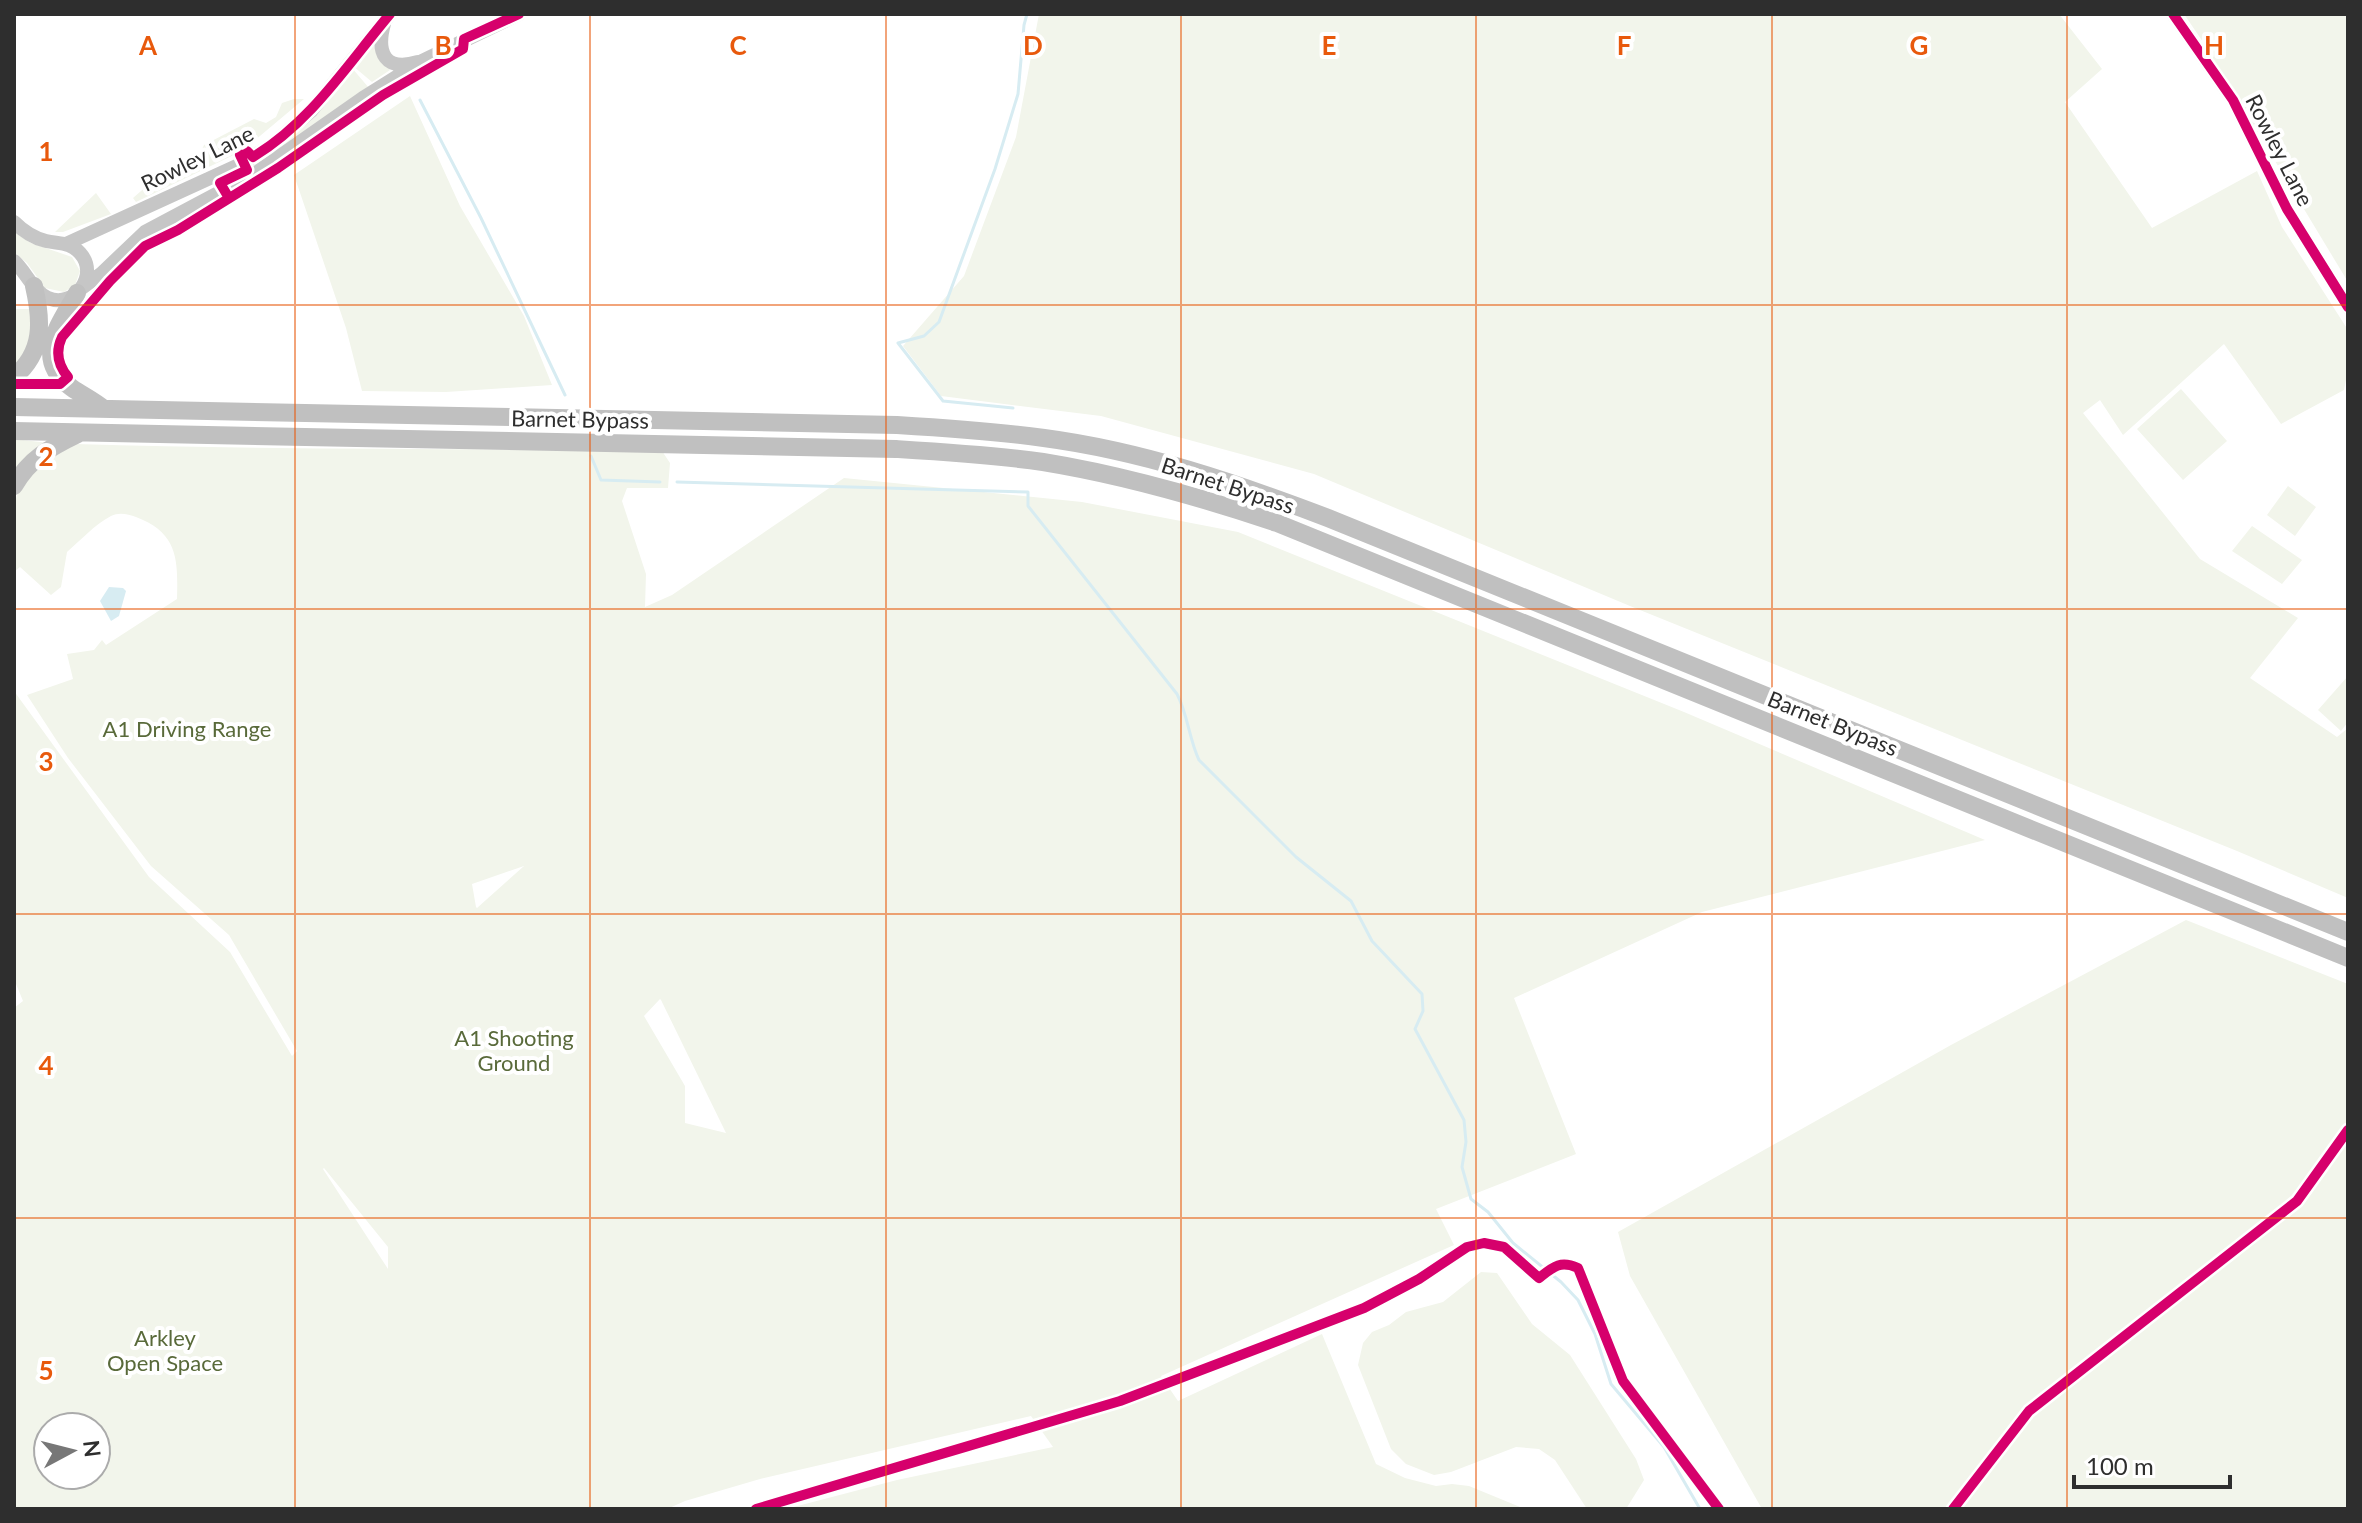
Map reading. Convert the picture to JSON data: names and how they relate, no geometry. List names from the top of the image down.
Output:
{
  "streets": {
    "highway": ["Barnet Bypass"],
    "main road": ["Rowley Lane"]
  },
  "parks": ["A1 Driving Range", "A1 Shooting Ground", "Arkley Open Space"],
  "scale_bar": "100 m",
  "north": "right",
  "grid": {
    "columns": [
      "A",
      "B",
      "C",
      "D",
      "E",
      "F",
      "G",
      "H"
    ],
    "rows": [
      "1",
      "2",
      "3",
      "4",
      "5"
    ]
  }
}
